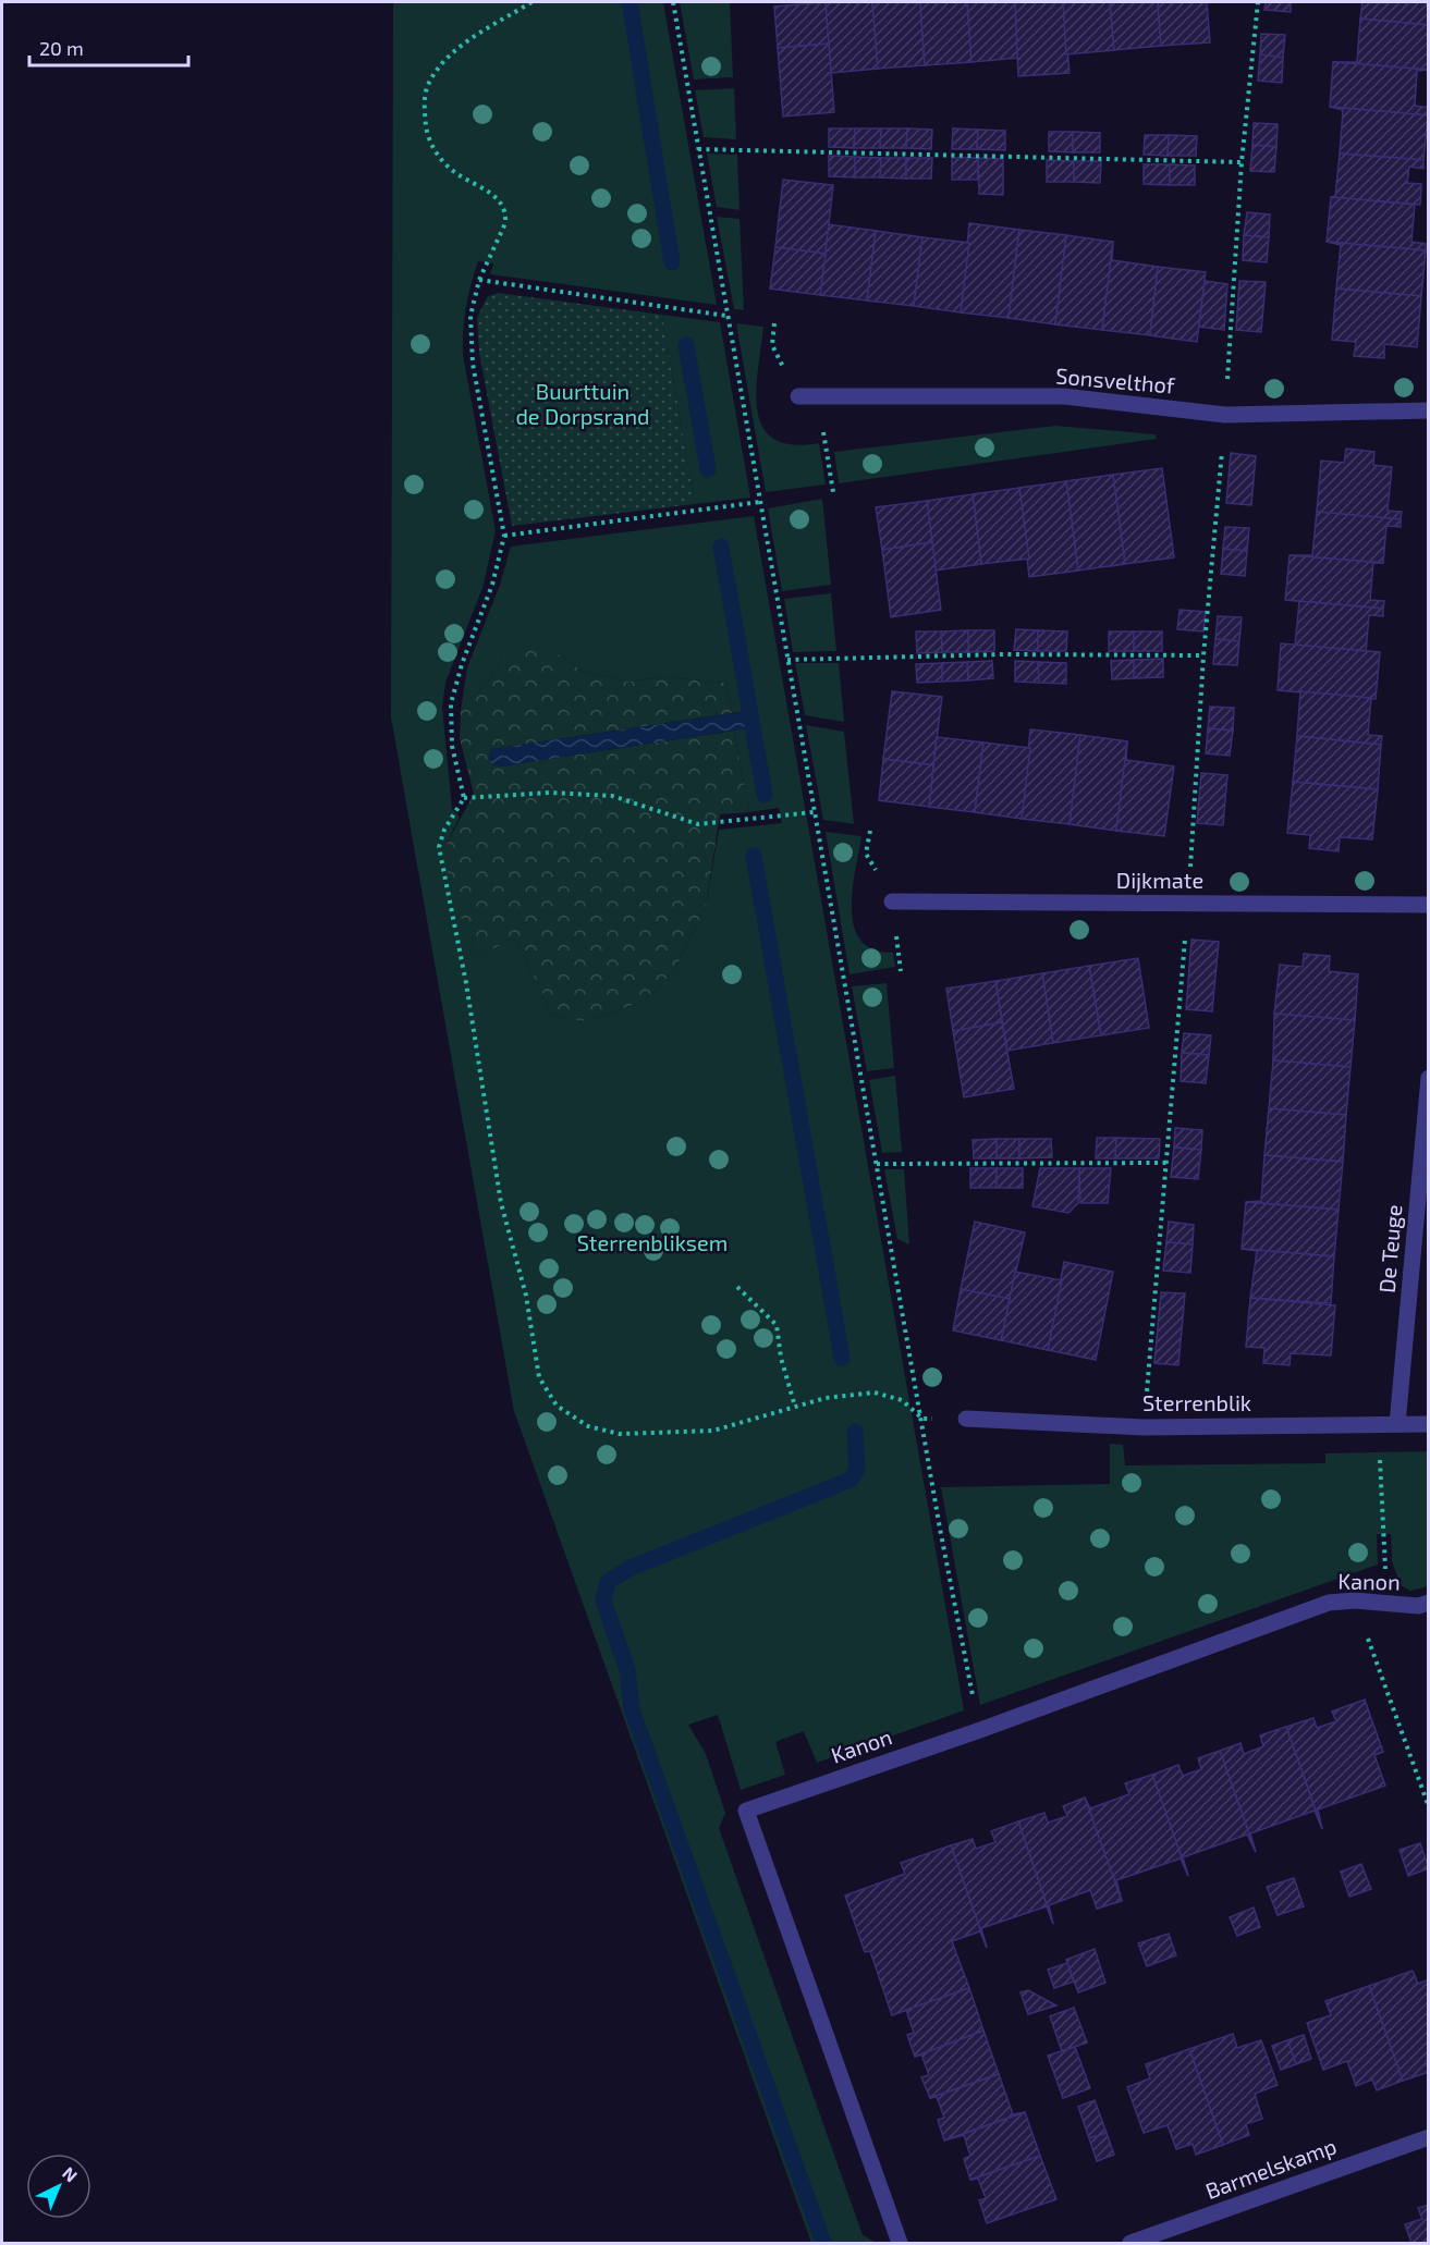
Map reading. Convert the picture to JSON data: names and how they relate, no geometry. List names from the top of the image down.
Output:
{
  "streets": {
    "street": [
      "Sonsvelthof",
      "Dijkmate",
      "De Teuge",
      "Sterrenblik",
      "Kanon",
      "Barmelskamp"
    ]
  },
  "crossings": [
    ["De Teuge", "Sterrenblik"]
  ],
  "parks": ["Buurttuin de Dorpsrand", "Sterrenbliksem"],
  "scale_bar": "20 m",
  "north": "top right"
}
